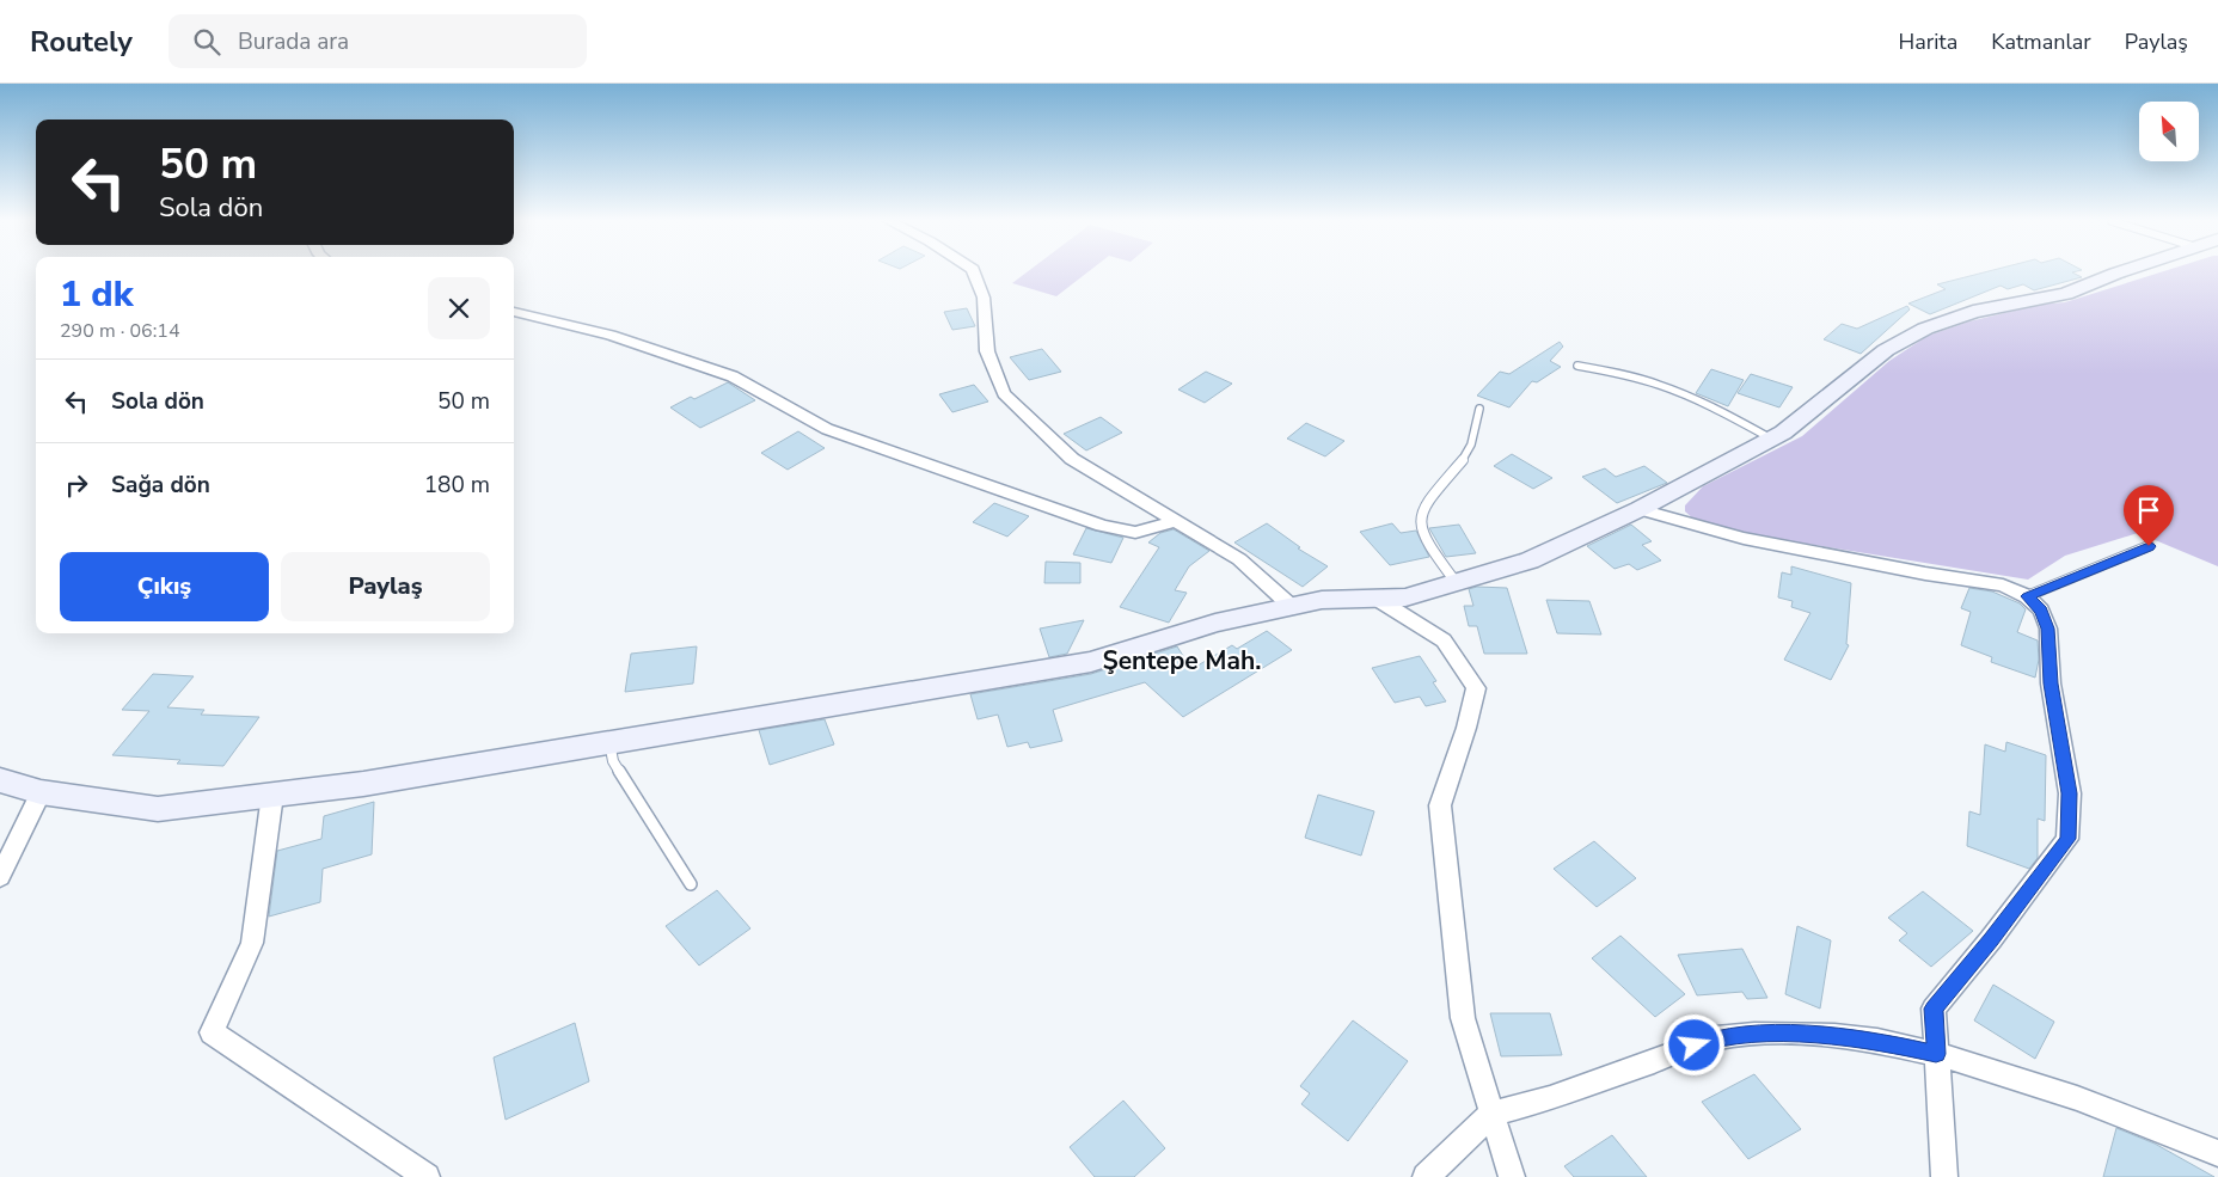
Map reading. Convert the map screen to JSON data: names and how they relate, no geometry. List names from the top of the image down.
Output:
{
  "districts": ["Şentepe Mah."],
  "north": "top left",
  "page": {
    "header": "Routely",
    "search": "Burada ara",
    "nav": ["Harita", "Katmanlar", "Paylaş"],
    "turn": ["50 m", "Sola dön"],
    "heading": ["1 dk", "290 m · 06:14"],
    "list": [
      {
        "name": "Sola dön",
        "value": "50 m"
      },
      {
        "name": "Sağa dön",
        "value": "180 m"
      }
    ],
    "buttons": ["Çıkış", "Paylaş"]
  }
}
